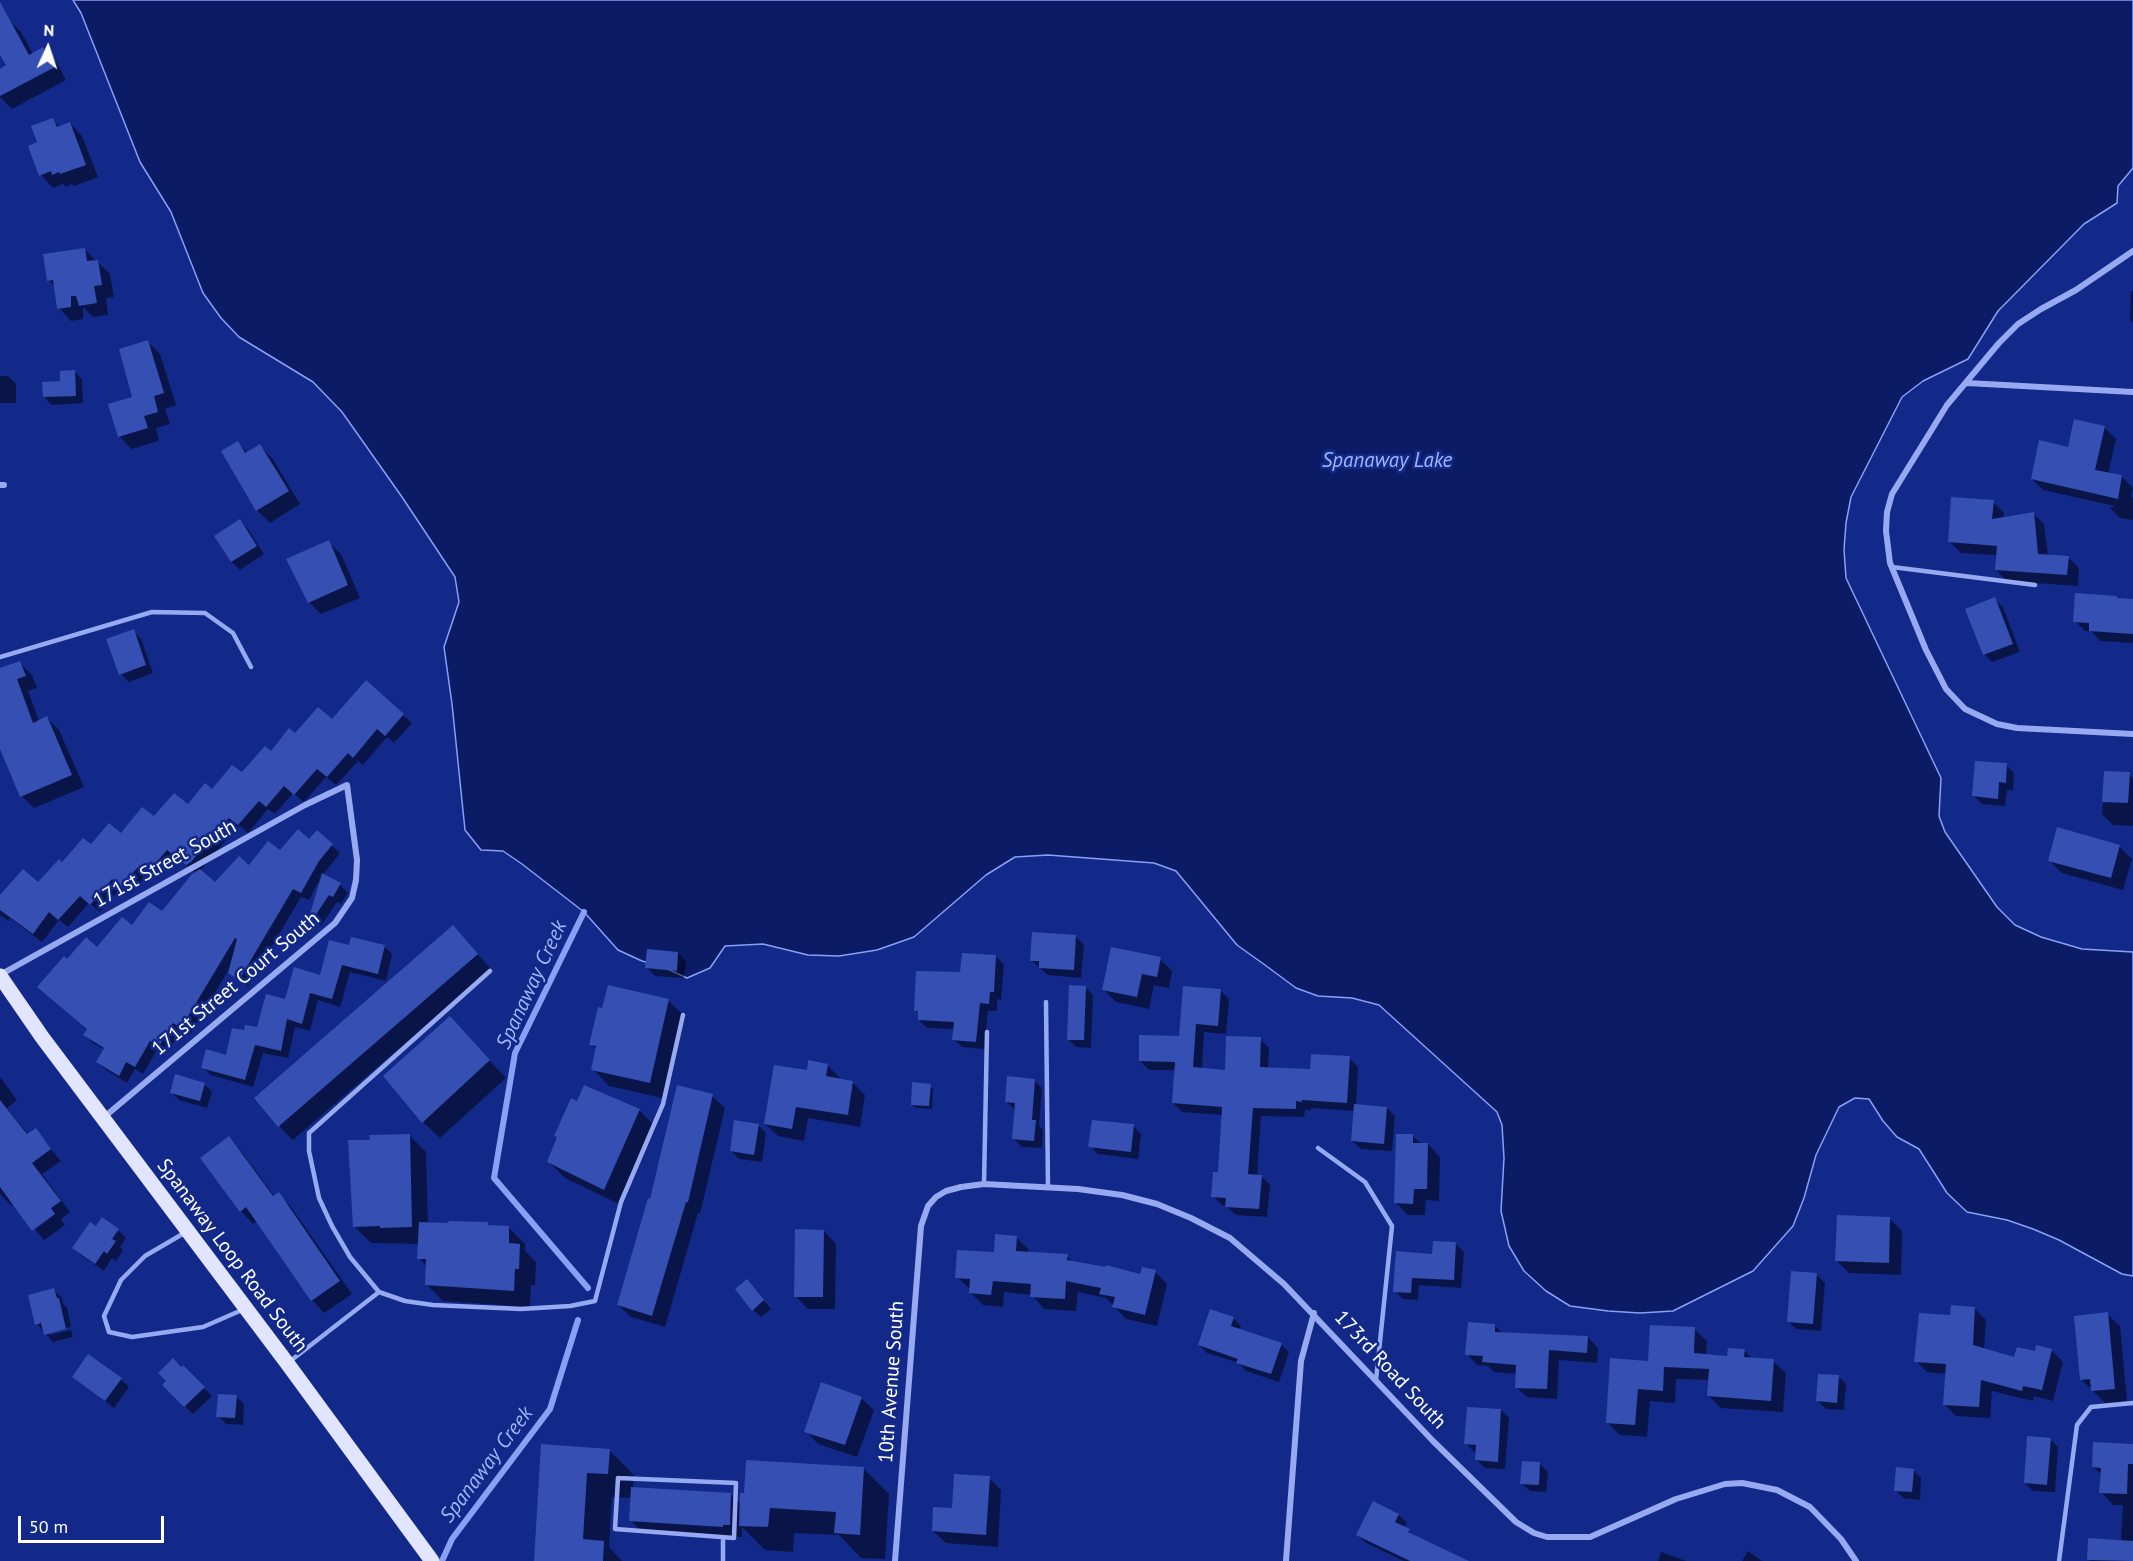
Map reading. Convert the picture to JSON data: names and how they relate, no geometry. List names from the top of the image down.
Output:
{
  "streets": {
    "main road": ["Spanaway Loop Road South"],
    "street": [
      "171st Street South",
      "171st Street Court South",
      "173rd Road South",
      "10th Avenue South"
    ]
  },
  "crossings": [
    ["171st Street South", "171st Street Court South"],
    ["171st Street South", "Spanaway Loop Road South"],
    ["171st Street Court South", "Spanaway Loop Road South"],
    ["173rd Road South", "10th Avenue South"]
  ],
  "water": ["Spanaway Lake", "Spanaway Creek"],
  "scale_bar": "50 m",
  "north": "top"
}
